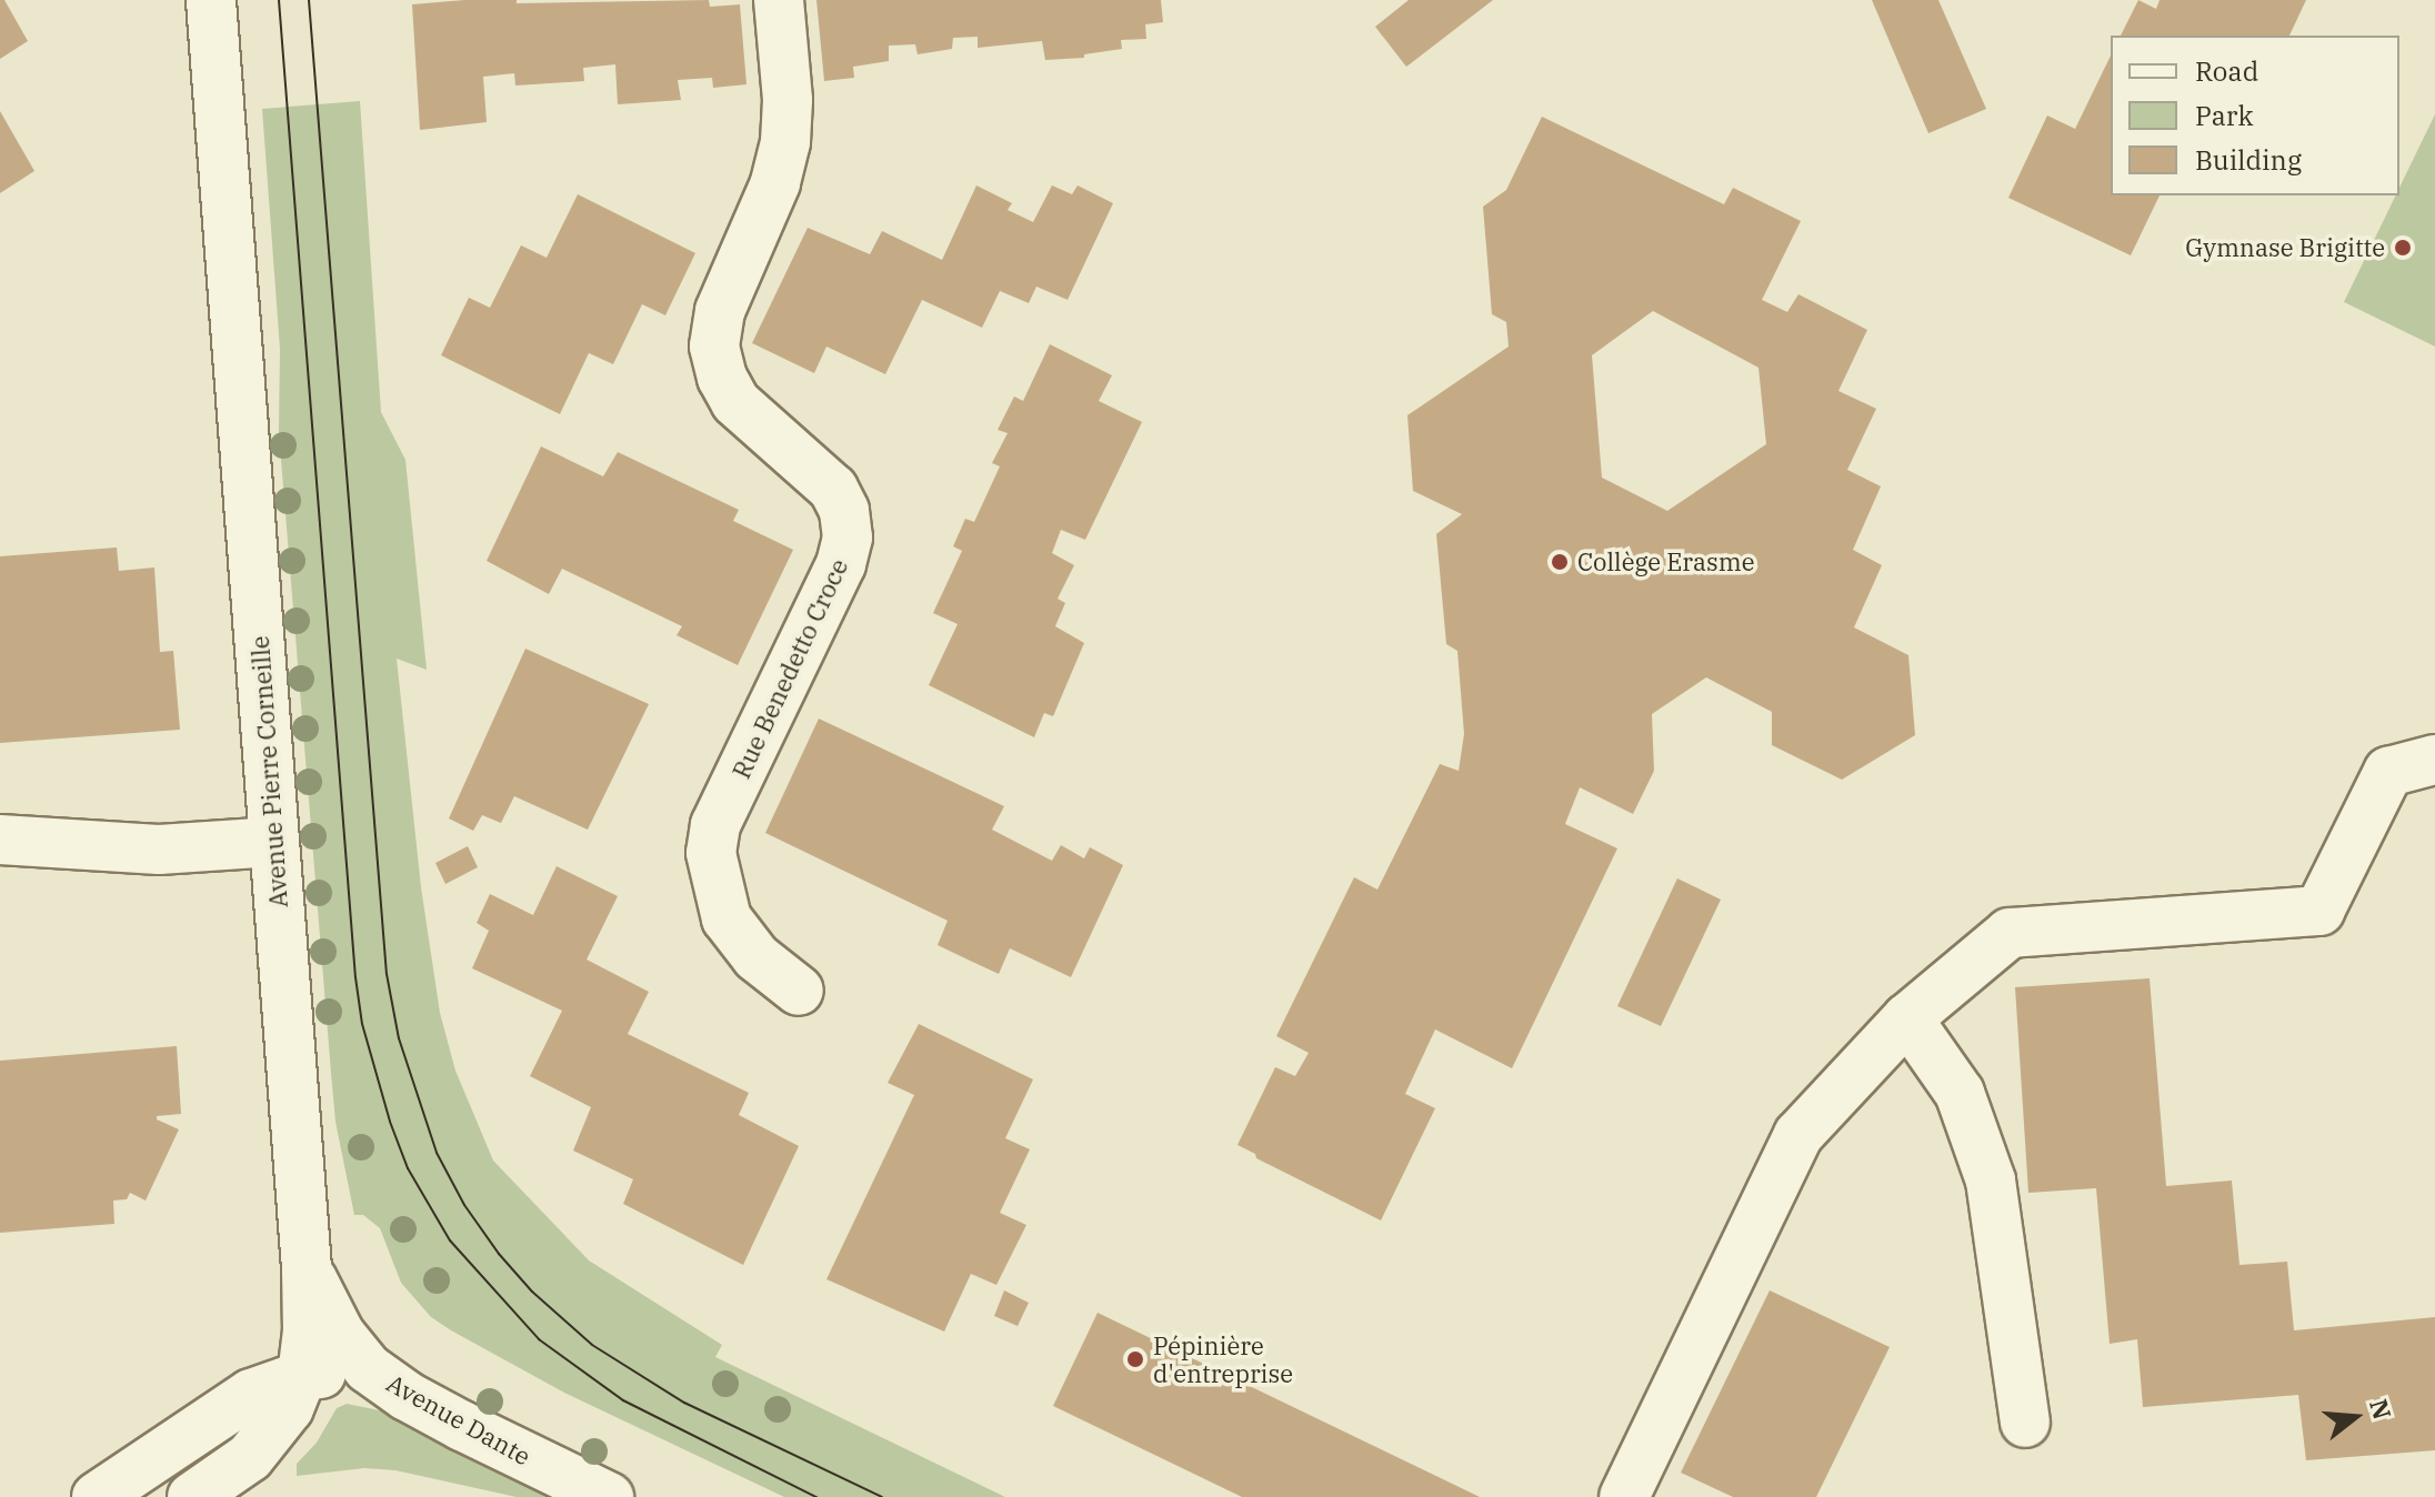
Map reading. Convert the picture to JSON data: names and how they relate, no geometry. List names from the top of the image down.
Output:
{
  "streets": {
    "street": ["Rue Benedetto Croce", "Avenue Pierre Corneille", "Avenue Dante"]
  },
  "crossings": [
    ["Avenue Pierre Corneille", "Avenue Dante"]
  ],
  "places": ["Gymnase Brigitte", "Collège Erasme", "Pépinière d'entreprise"],
  "legend": ["Road", "Park", "Building"],
  "north": "right"
}
